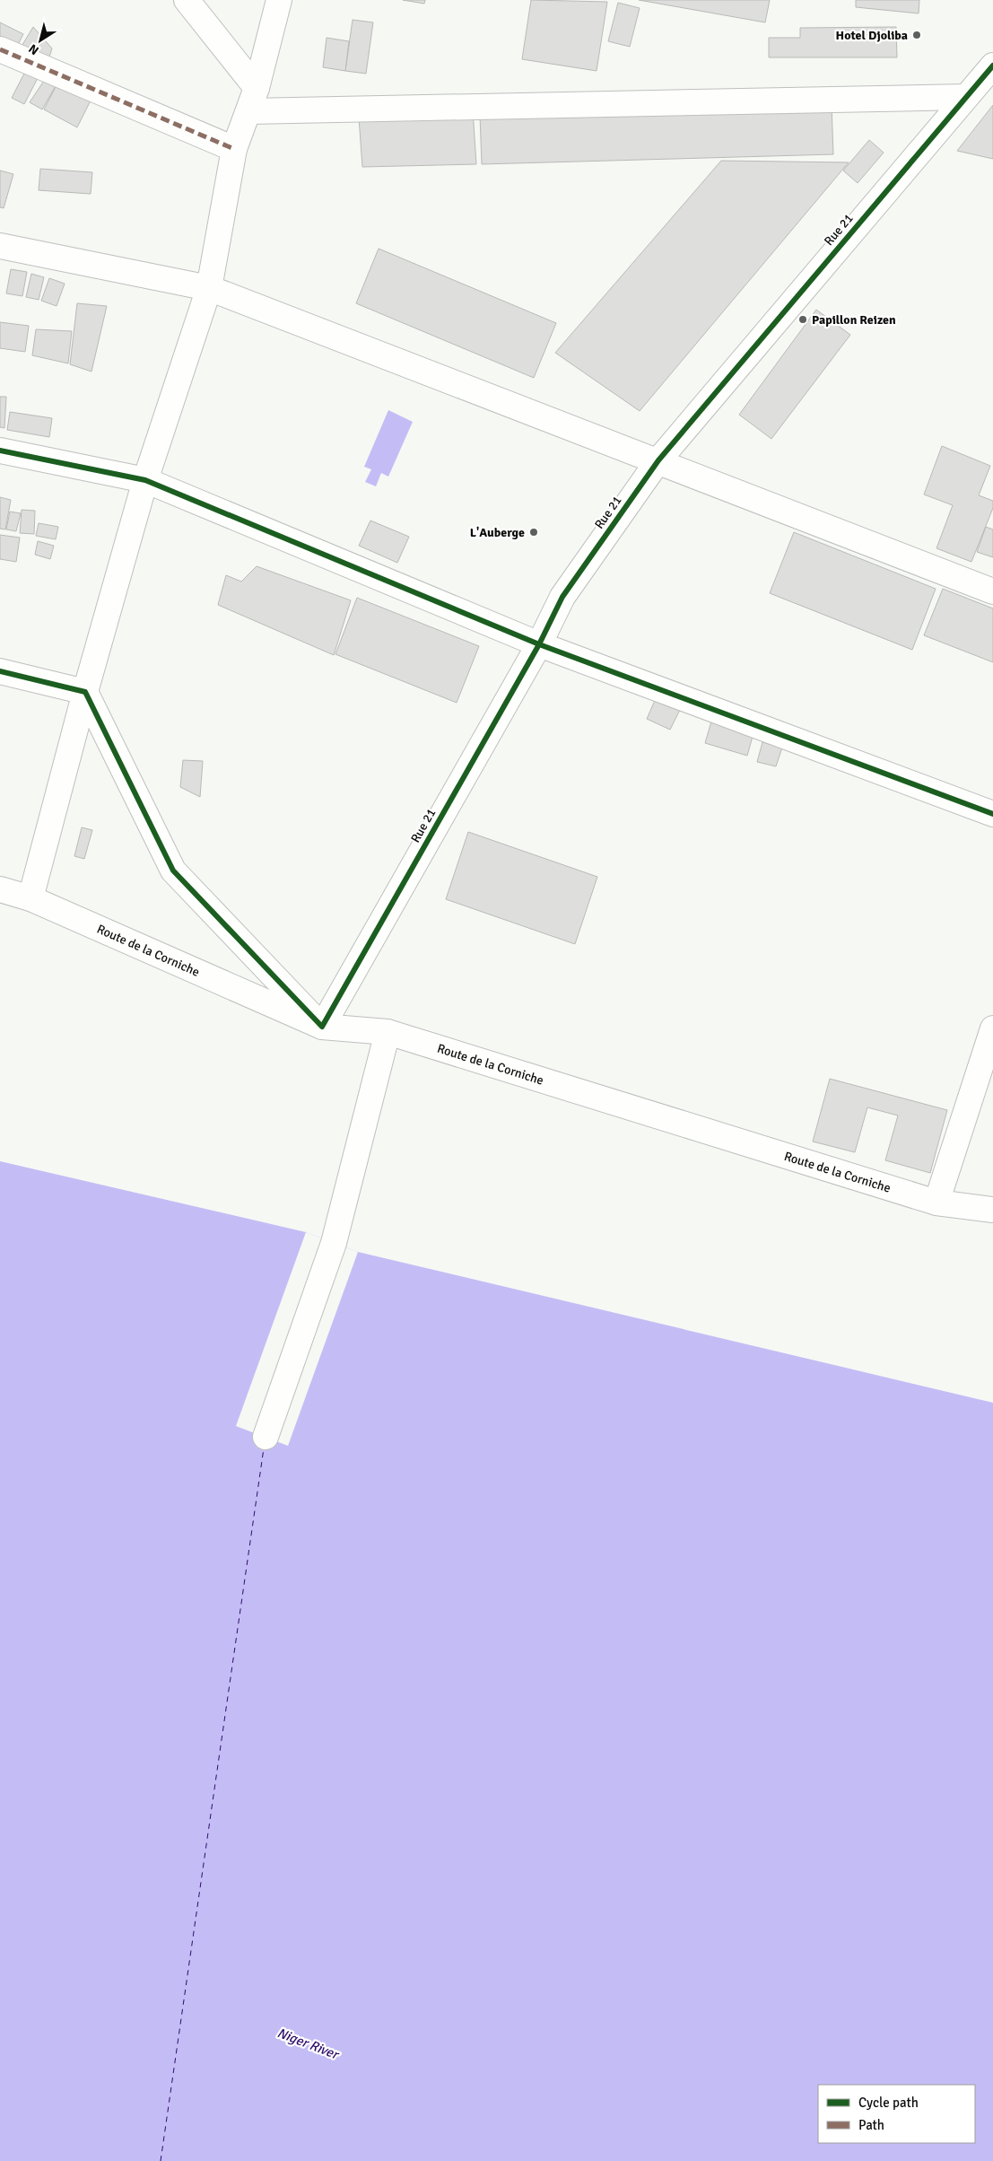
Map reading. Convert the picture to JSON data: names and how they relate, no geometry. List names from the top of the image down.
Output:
{
  "streets": {
    "street": ["Rue 21", "Route de la Corniche"]
  },
  "crossings": [
    ["Rue 21", "Route de la Corniche"]
  ],
  "water": ["Niger River"],
  "places": ["Hotel Djoliba", "Papillon Reizen", "L'Auberge"],
  "legend": ["Cycle path", "Path"],
  "north": "bottom left"
}
